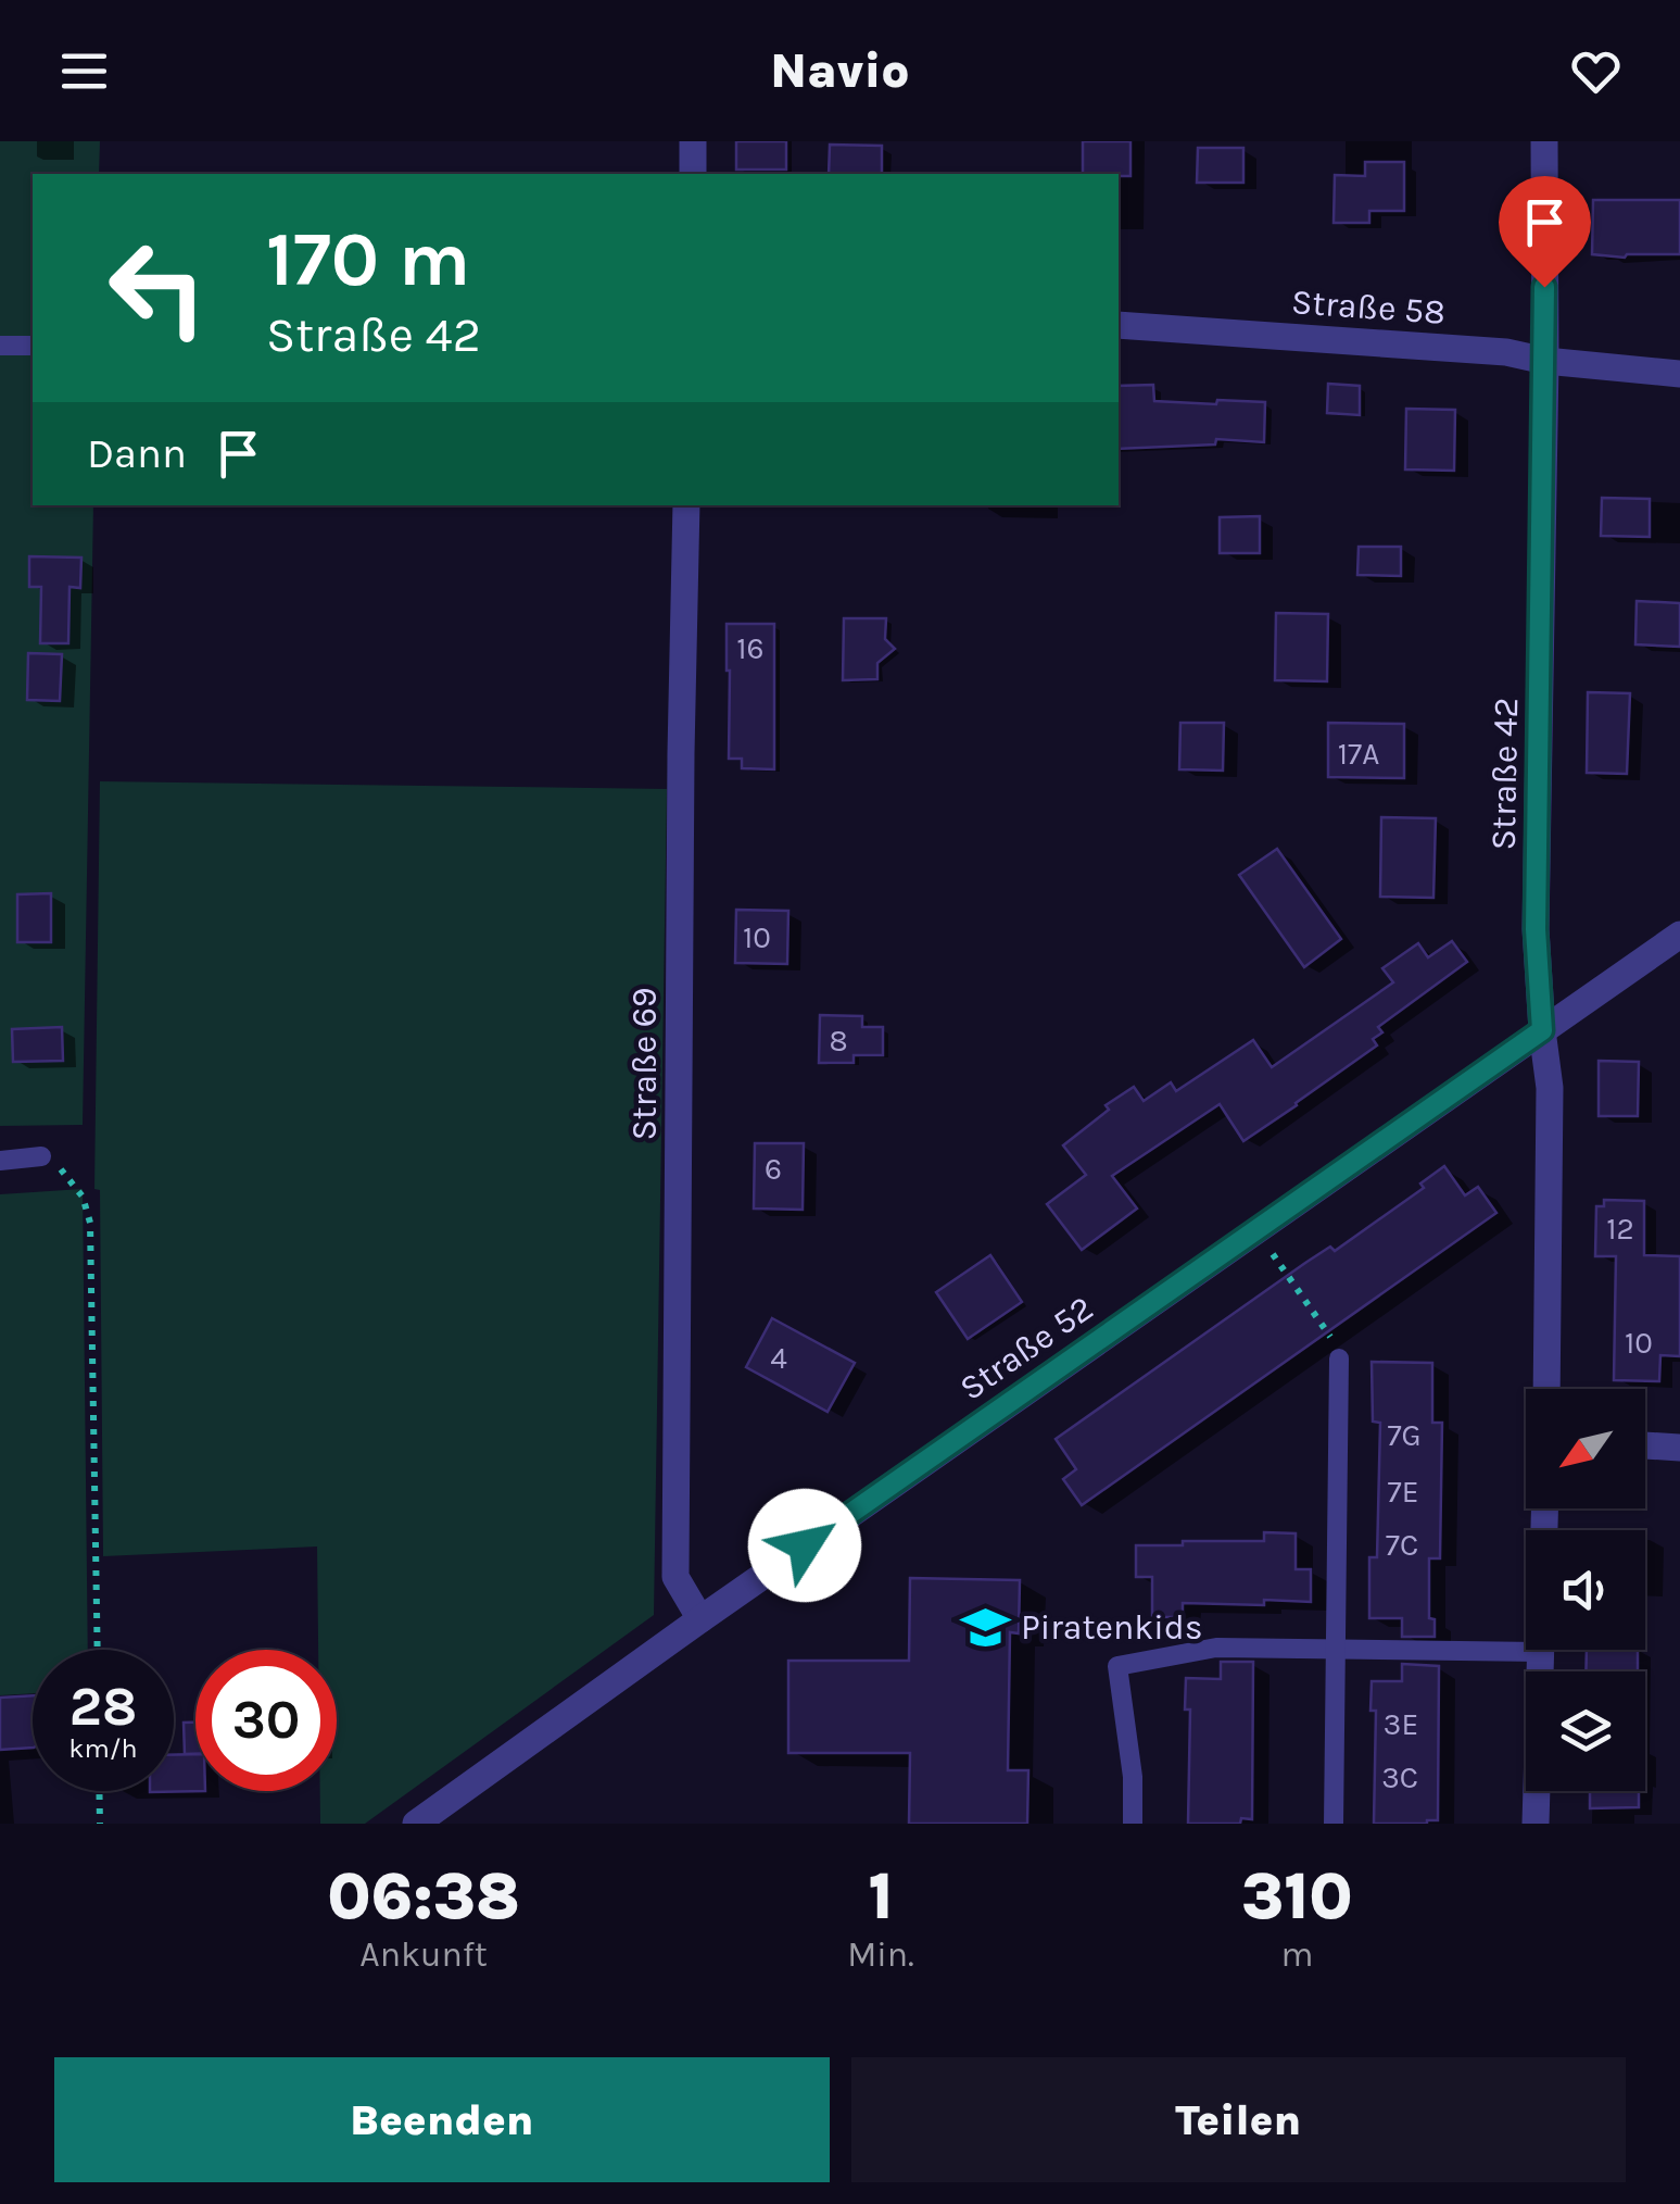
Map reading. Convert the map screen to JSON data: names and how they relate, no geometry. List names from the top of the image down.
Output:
{
  "streets": {
    "street": [
      "Straße 58",
      "Straße 42",
      "Straße 69",
      "Straße 52"
    ]
  },
  "crossings": [
    ["Straße 58", "Straße 42"],
    ["Straße 42", "Straße 52"],
    ["Straße 69", "Straße 52"]
  ],
  "places": {
    "school or university": ["Piratenkids"]
  },
  "house_numbers": [
    "16",
    "17A",
    "10",
    "8",
    "6",
    "12",
    "10",
    "4",
    "7G",
    "7E",
    "7C",
    "3E",
    "3C"
  ],
  "north": "bottom left",
  "page": {
    "header": "Navio",
    "turn": ["170 m", "Straße 42"],
    "then": "Dann",
    "speed": "28 km/h",
    "limit": "30",
    "eta": [
      "06:38",
      "Ankunft",
      "1",
      "Min.",
      "310",
      "m"
    ],
    "buttons": ["Beenden", "Teilen"]
  }
}
